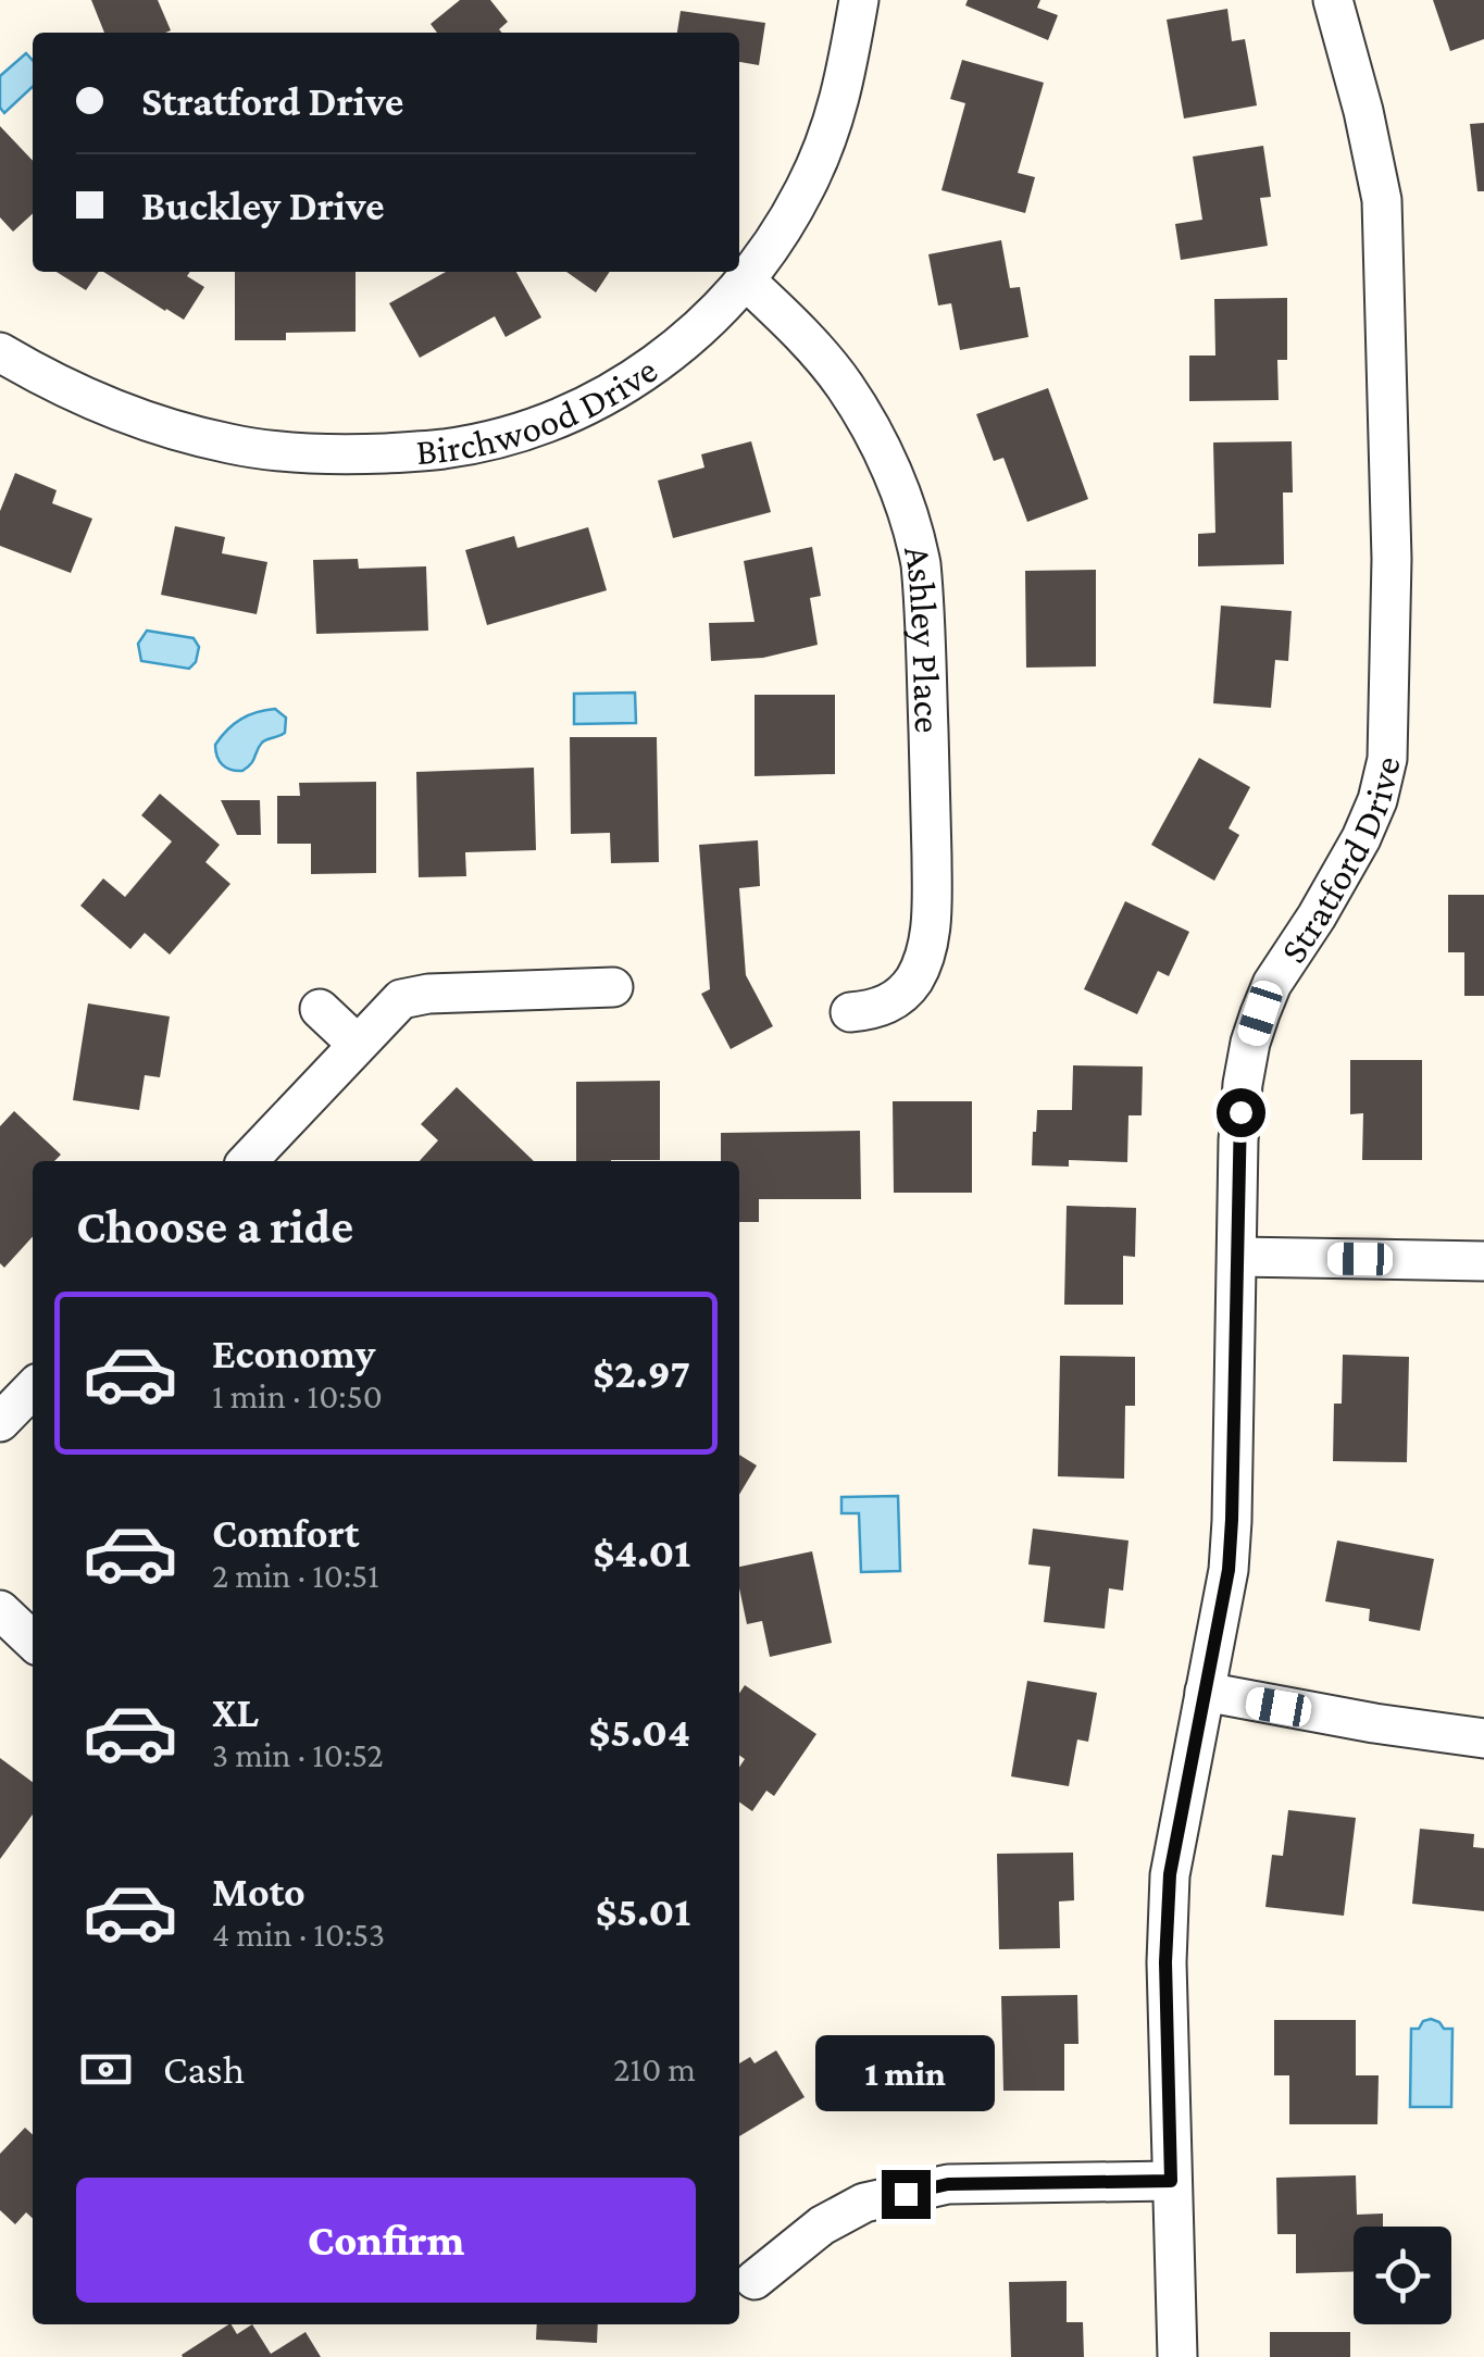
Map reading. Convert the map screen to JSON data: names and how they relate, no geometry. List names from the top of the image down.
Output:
{
  "streets": {
    "street": ["Birchwood Drive", "Ashley Place", "Stratford Drive"]
  },
  "crossings": [
    ["Birchwood Drive", "Ashley Place"]
  ],
  "page": {
    "banner": ["Stratford Drive", "Buckley Drive"],
    "heading": "Choose a ride",
    "list": [
      {
        "name": "Economy",
        "note": "1 min · 10:50",
        "value": "$2.97"
      },
      {
        "name": "Comfort",
        "note": "2 min · 10:51",
        "value": "$4.01"
      },
      {
        "name": "XL",
        "note": "3 min · 10:52",
        "value": "$5.04"
      },
      {
        "name": "Moto",
        "note": "4 min · 10:53",
        "value": "$5.01"
      }
    ],
    "pay": ["Cash", "210 m"],
    "bubble": "1 min",
    "buttons": "Confirm"
  }
}
